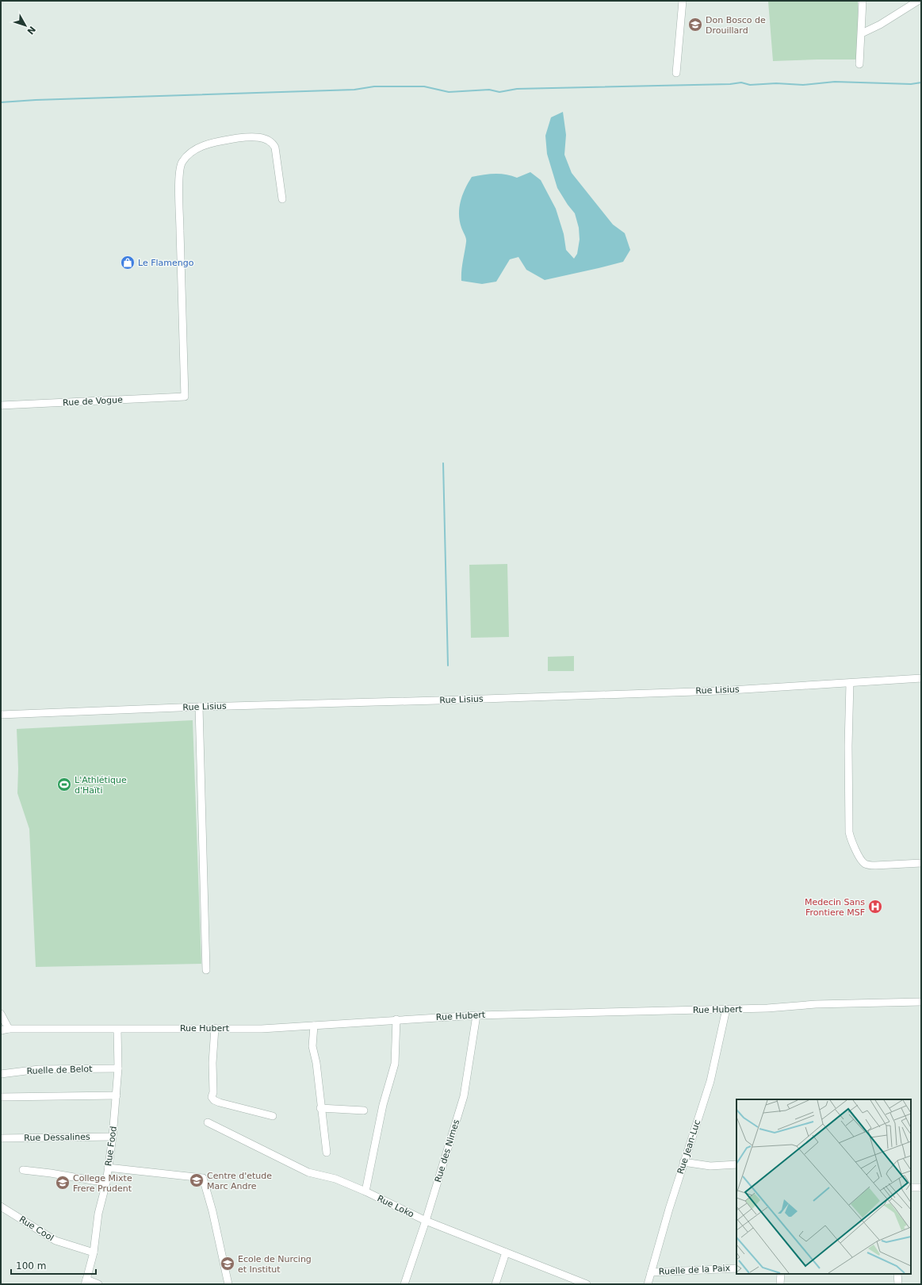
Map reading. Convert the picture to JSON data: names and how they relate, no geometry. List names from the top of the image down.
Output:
{
  "streets": {
    "street": [
      "Rue de Vogue",
      "Rue Lisius",
      "Rue Hubert",
      "Ruelle de Belot",
      "Rue Dessalines",
      "Rue Food",
      "Rue Jean-Luc",
      "Rue des Nimes",
      "Rue Loko",
      "Rue Cool",
      "Ruelle de la Paix"
    ]
  },
  "crossings": [
    ["Rue Hubert", "Rue Food"],
    ["Rue Hubert", "Rue Jean-Luc"],
    ["Rue Hubert", "Rue des Nimes"],
    ["Ruelle de Belot", "Rue Food"],
    ["Rue Dessalines", "Rue Food"],
    ["Rue Food", "Rue Cool"],
    ["Rue Jean-Luc", "Ruelle de la Paix"],
    ["Rue des Nimes", "Rue Loko"]
  ],
  "places": {
    "school or university": [
      "Don Bosco de Drouillard",
      "Centre d'etude Marc Andre",
      "College Mixte Frere Prudent",
      "Ecole de Nurcing et Institut"
    ],
    "shop": ["Le Flamengo"],
    "sports": ["L'Athlétique d'Haïti"],
    "hospital": ["Medecin Sans Frontiere MSF"]
  },
  "scale_bar": "100 m",
  "north": "bottom right"
}
